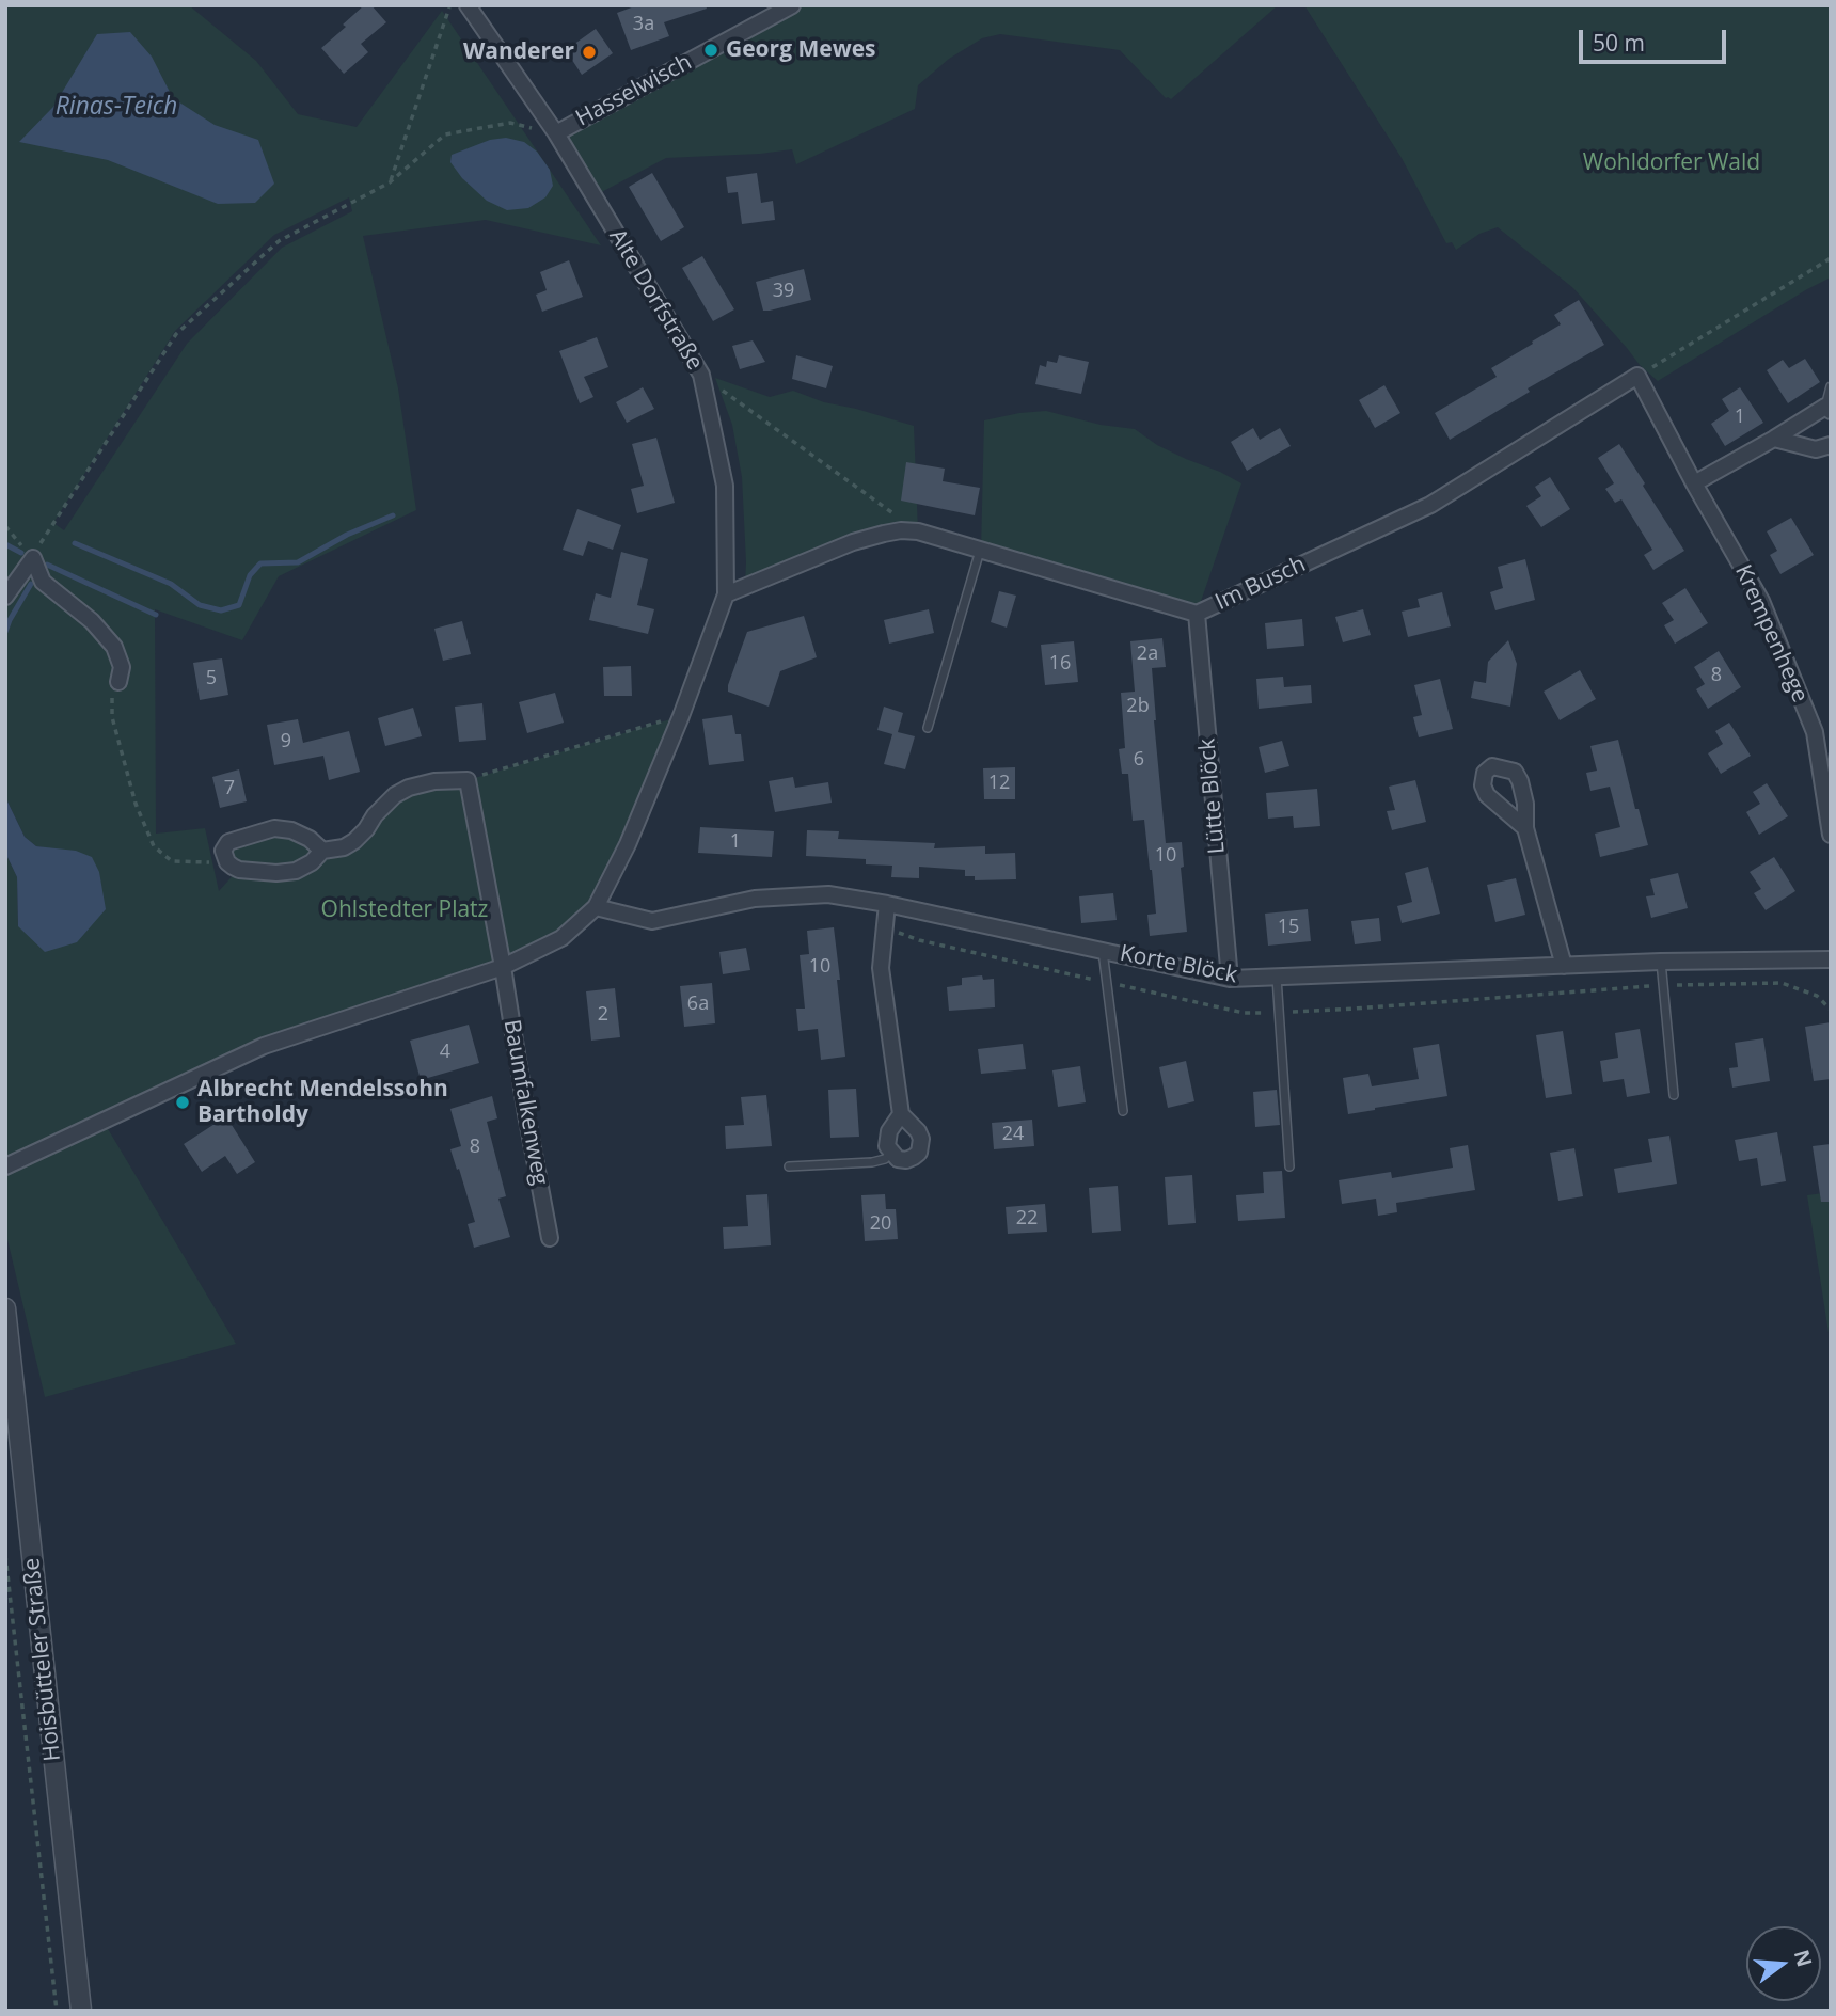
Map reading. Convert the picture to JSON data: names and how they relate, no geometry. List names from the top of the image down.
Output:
{
  "streets": {
    "street": [
      "Hasselwisch",
      "Alte Dorfstraße",
      "Im Busch",
      "Krempenhege",
      "Lütte Blöck",
      "Korte Blöck",
      "Baumfalkenweg",
      "Hoisbütteler Straße"
    ]
  },
  "crossings": [
    ["Hasselwisch", "Alte Dorfstraße"],
    ["Alte Dorfstraße", "Im Busch"],
    ["Im Busch", "Krempenhege"],
    ["Im Busch", "Lütte Blöck"],
    ["Lütte Blöck", "Korte Blöck"]
  ],
  "water": ["Rinas-Teich"],
  "parks": ["Wohldorfer Wald", "Ohlstedter Platz"],
  "places": ["Georg Mewes", "Wanderer", "Albrecht Mendelssohn Bartholdy"],
  "house_numbers": [
    "3a",
    "39",
    "1",
    "2a",
    "16",
    "8",
    "5",
    "2b",
    "9",
    "6",
    "12",
    "7",
    "1",
    "10",
    "15",
    "10",
    "6a",
    "2",
    "4",
    "24",
    "8",
    "22",
    "20"
  ],
  "scale_bar": "50 m",
  "north": "right"
}
